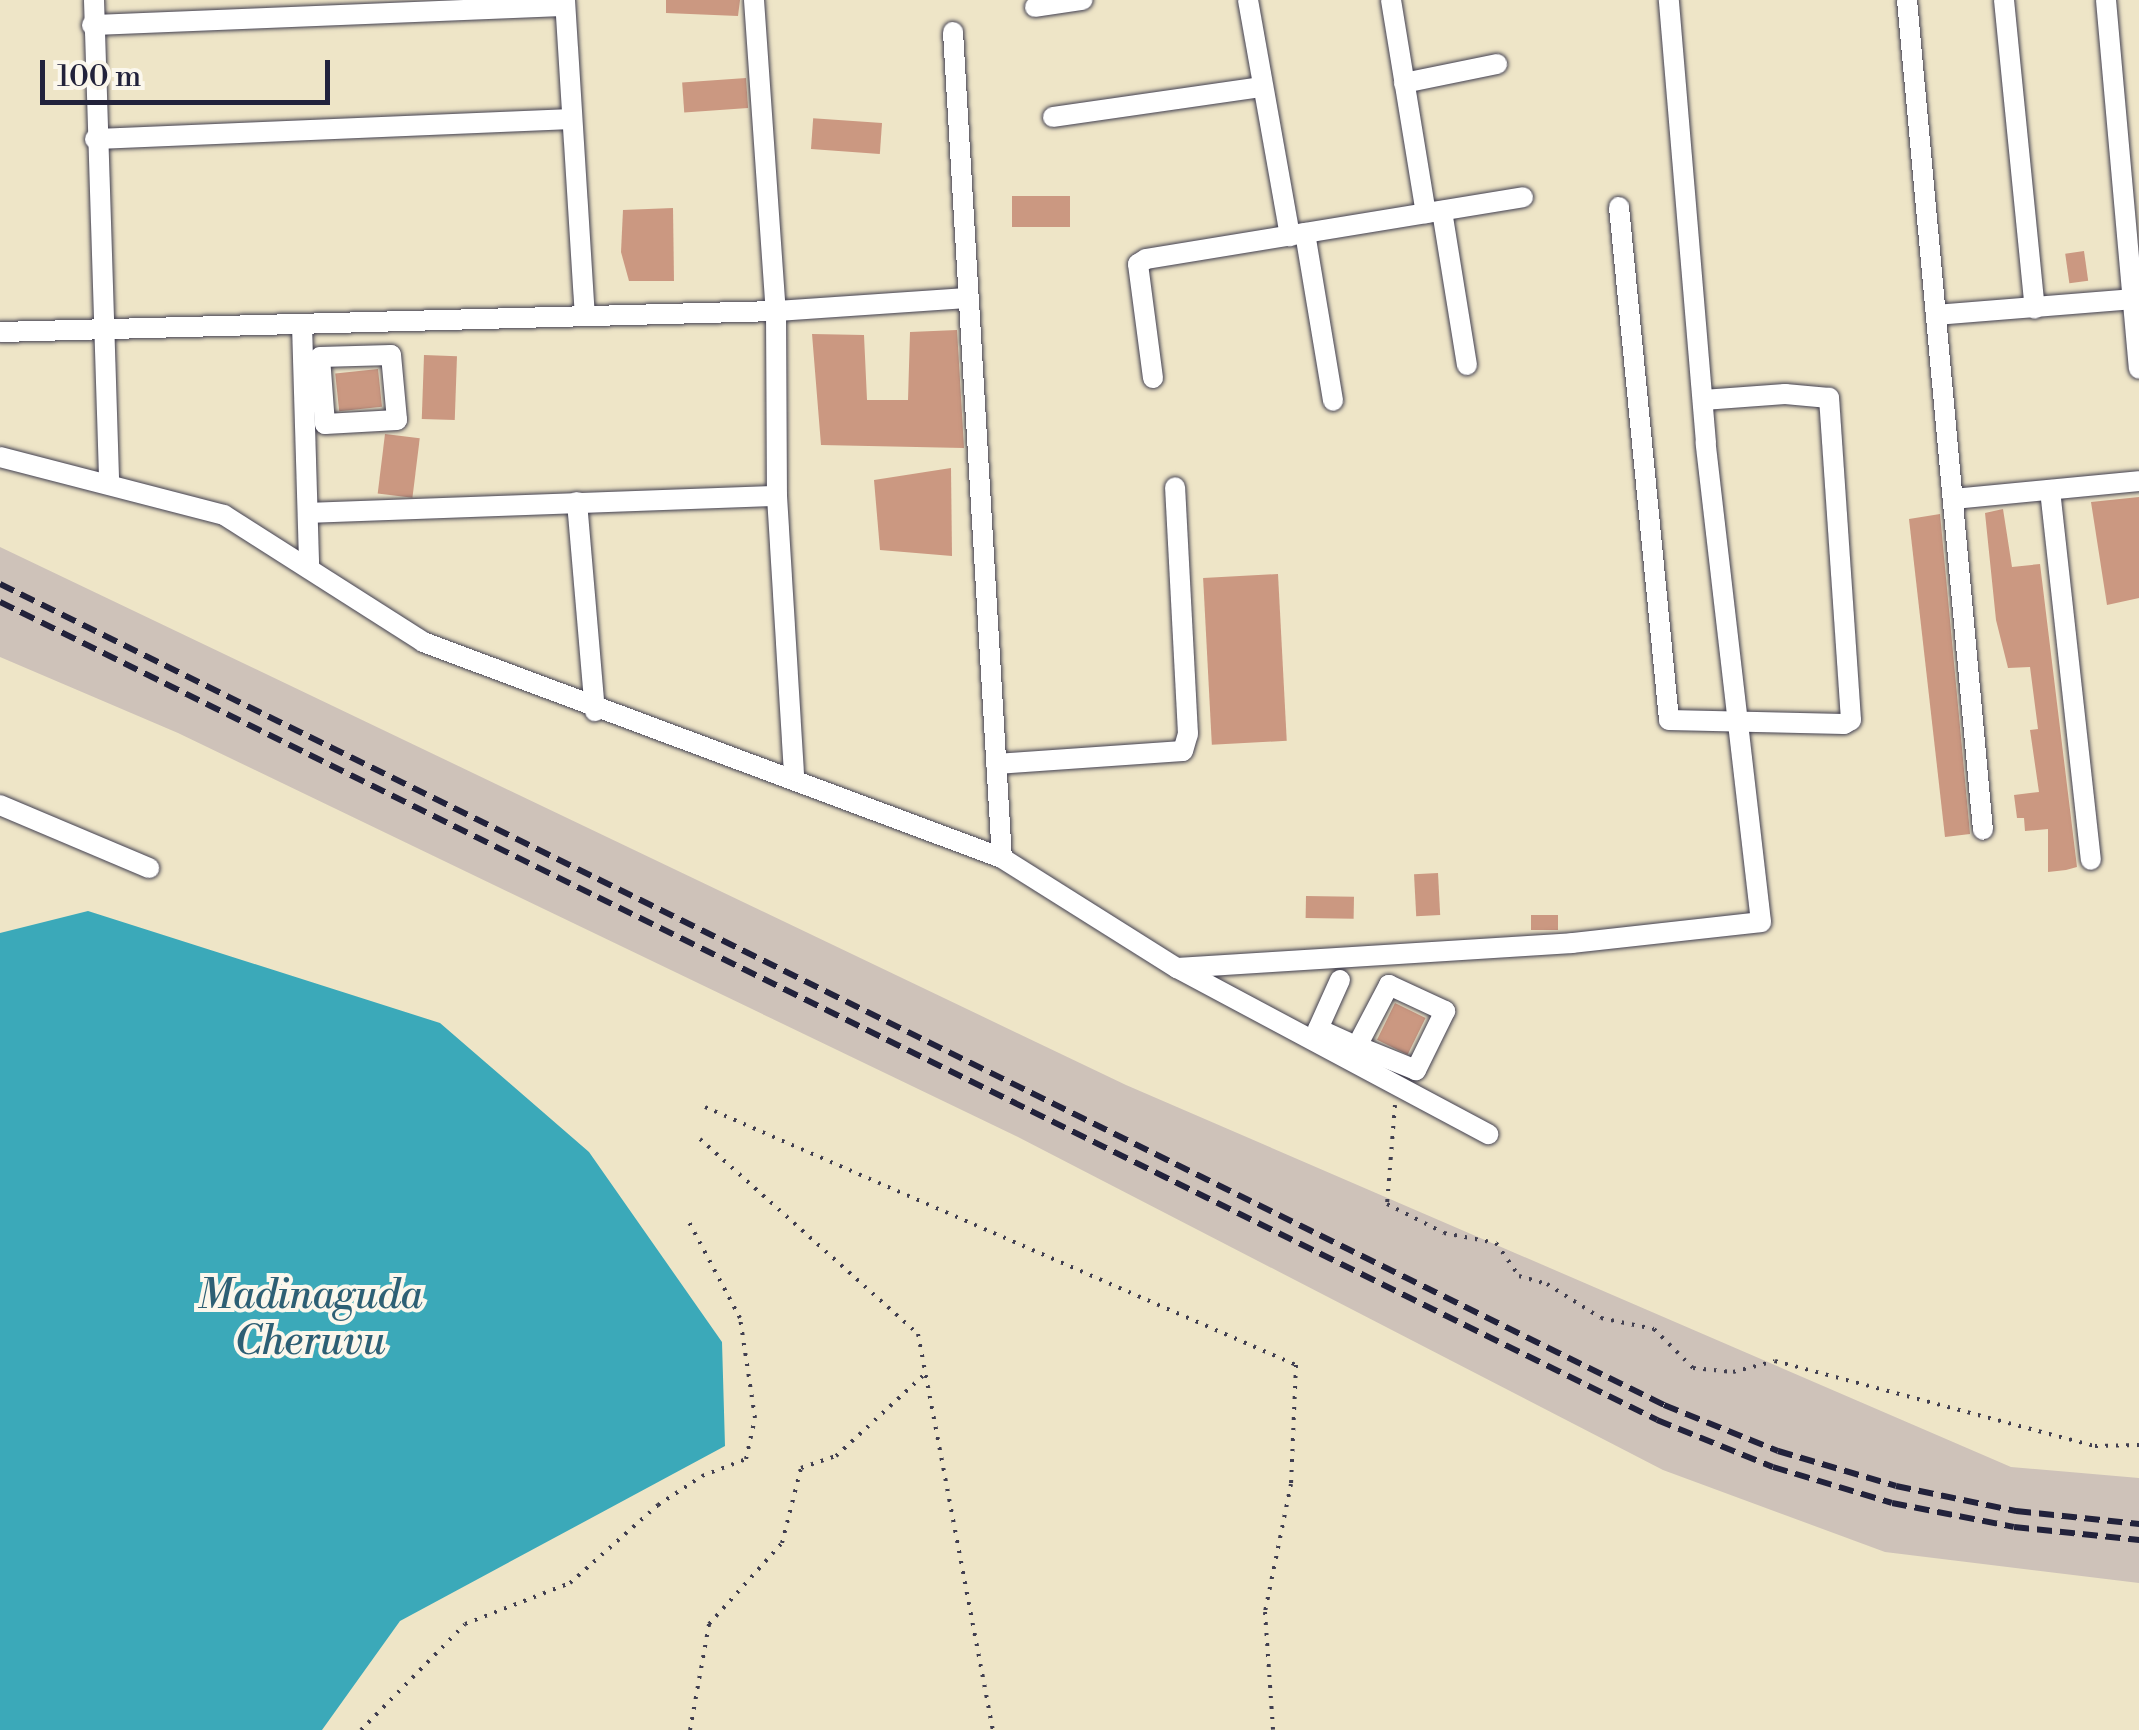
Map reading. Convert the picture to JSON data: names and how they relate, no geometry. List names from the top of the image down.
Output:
{
  "water": ["Madinaguda Cheruvu"],
  "scale_bar": "100 m"
}
